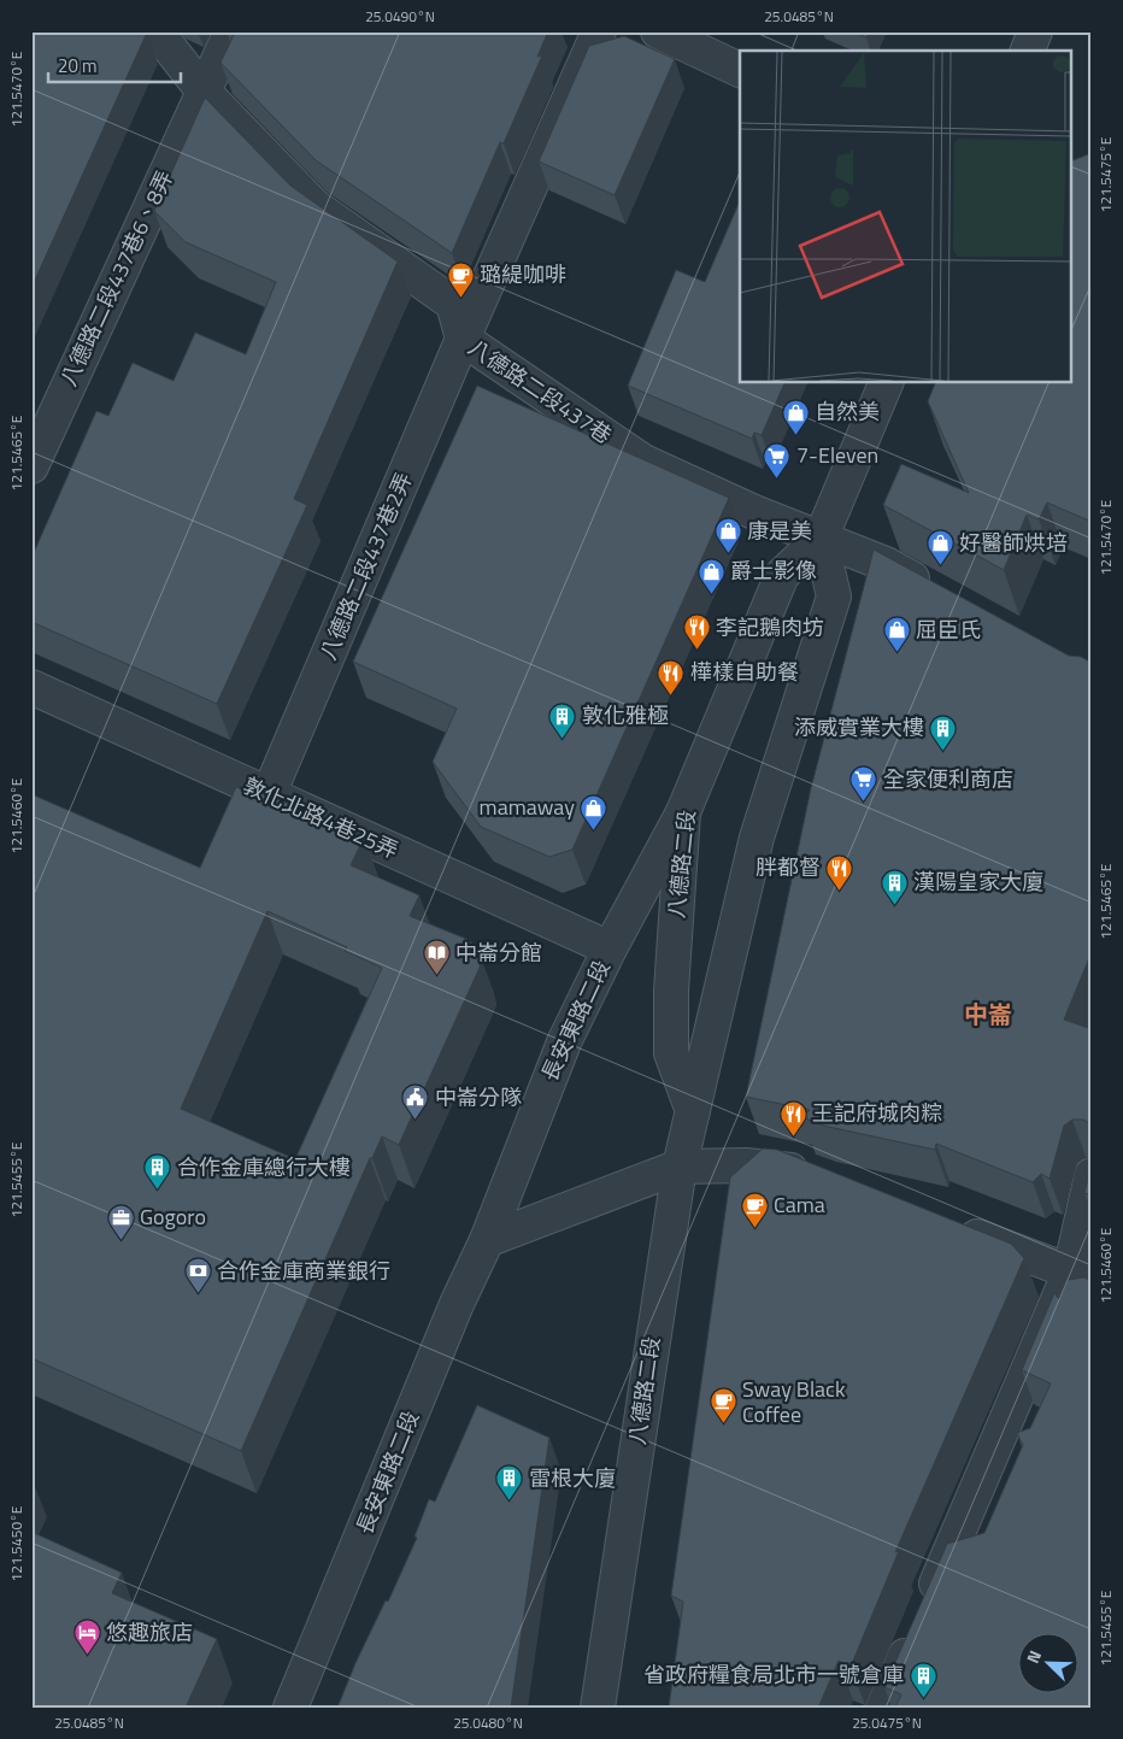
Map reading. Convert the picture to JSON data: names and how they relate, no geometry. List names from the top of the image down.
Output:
{
  "streets": {
    "street": [
      "八德路二段437巷6、8弄",
      "八德路二段437巷",
      "八德路二段437巷2弄",
      "敦化北路4巷25弄",
      "八德路二段",
      "長安東路二段"
    ]
  },
  "crossings": [
    ["八德路二段437巷6、8弄", "八德路二段437巷"],
    ["八德路二段437巷", "八德路二段437巷2弄"],
    ["八德路二段437巷", "八德路二段"],
    ["八德路二段437巷2弄", "敦化北路4巷25弄"],
    ["敦化北路4巷25弄", "長安東路二段"],
    ["八德路二段", "長安東路二段"]
  ],
  "districts": ["中崙"],
  "places": {
    "cafe": ["璐緹咖啡", "Cama", "Sway Black Coffee"],
    "shop": [
      "自然美",
      "康是美",
      "好醫師烘培",
      "爵士影像",
      "屈臣氏",
      "mamaway"
    ],
    "supermarket": ["7-Eleven", "全家便利商店"],
    "restaurant": [
      "李記鵝肉坊",
      "樺樣自助餐",
      "胖都督",
      "王記府城肉粽"
    ],
    "building": [
      "敦化雅極",
      "添威實業大樓",
      "漢陽皇家大廈",
      "合作金庫總行大樓",
      "雷根大廈",
      "省政府糧食局北市一號倉庫"
    ],
    "library": ["中崙分館"],
    "public building": ["中崙分隊"],
    "office": ["Gogoro"],
    "bank": ["合作金庫商業銀行"],
    "hotel": ["悠趣旅店"]
  },
  "scale_bar": "20 m",
  "north": "top left",
  "coordinates": [
    "25.0490°N",
    "25.0485°N",
    "121.5470°E",
    "121.5475°E",
    "121.5465°E",
    "121.5460°E",
    "121.5455°E",
    "121.5450°E",
    "25.0480°N",
    "25.0475°N"
  ]
}
